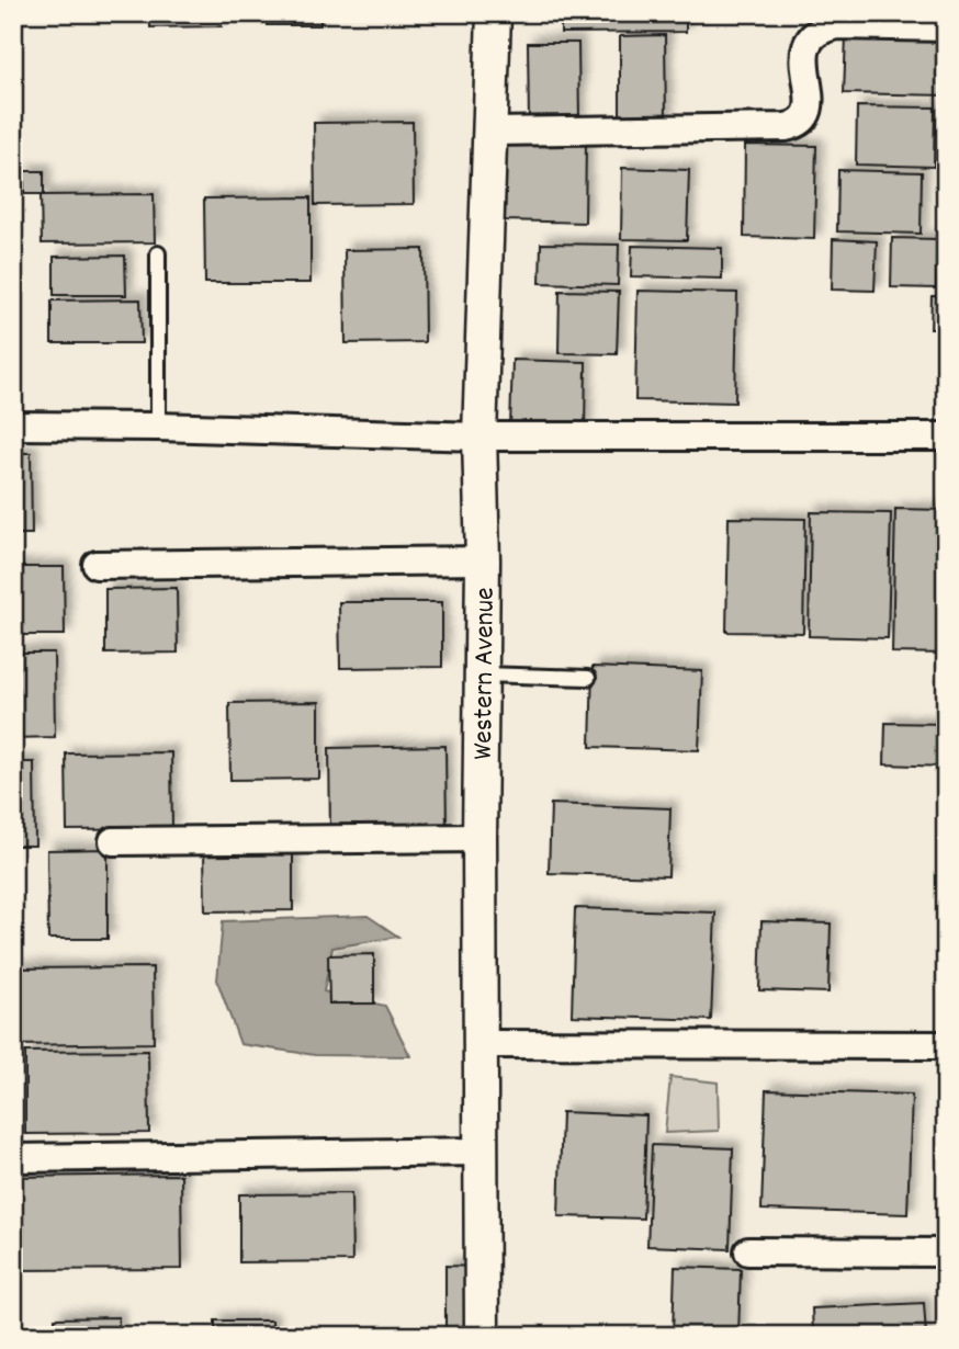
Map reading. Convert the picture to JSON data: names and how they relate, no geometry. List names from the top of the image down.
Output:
{
  "streets": {
    "street": ["Western Avenue"]
  }
}
